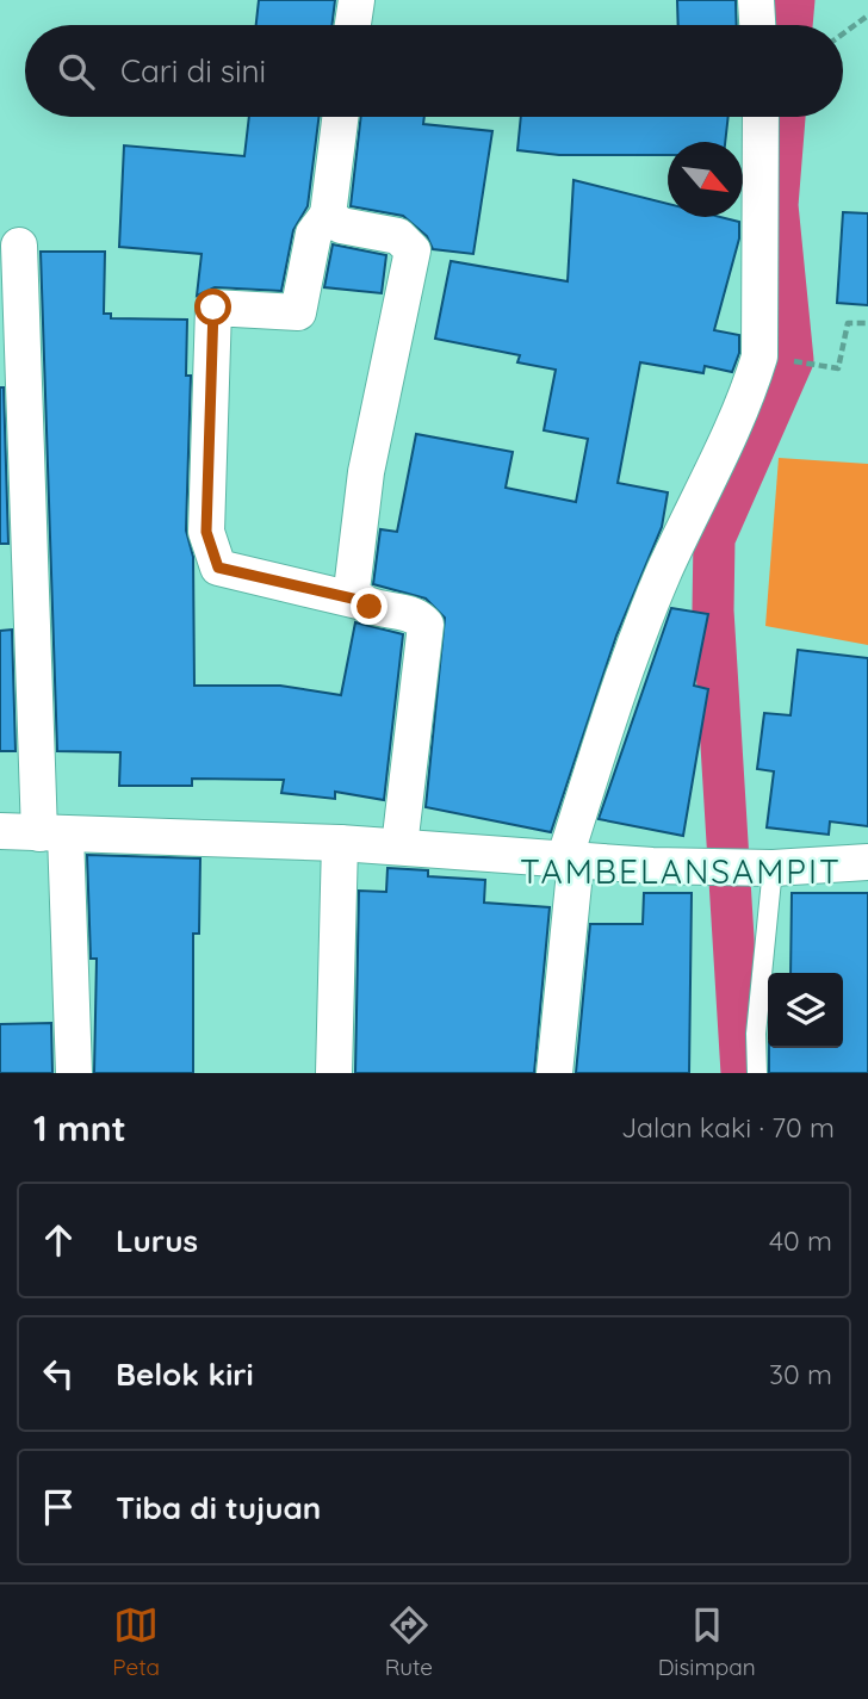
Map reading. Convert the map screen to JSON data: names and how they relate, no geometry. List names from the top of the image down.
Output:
{
  "districts": ["TAMBELANSAMPIT"],
  "north": "bottom right",
  "page": {
    "search": "Cari di sini",
    "heading": ["1 mnt", "Jalan kaki · 70 m"],
    "list": [
      ["Lurus", "40 m"],
      ["Belok kiri", "30 m"],
      "Tiba di tujuan"
    ],
    "nav": ["Peta", "Rute", "Disimpan"]
  }
}
